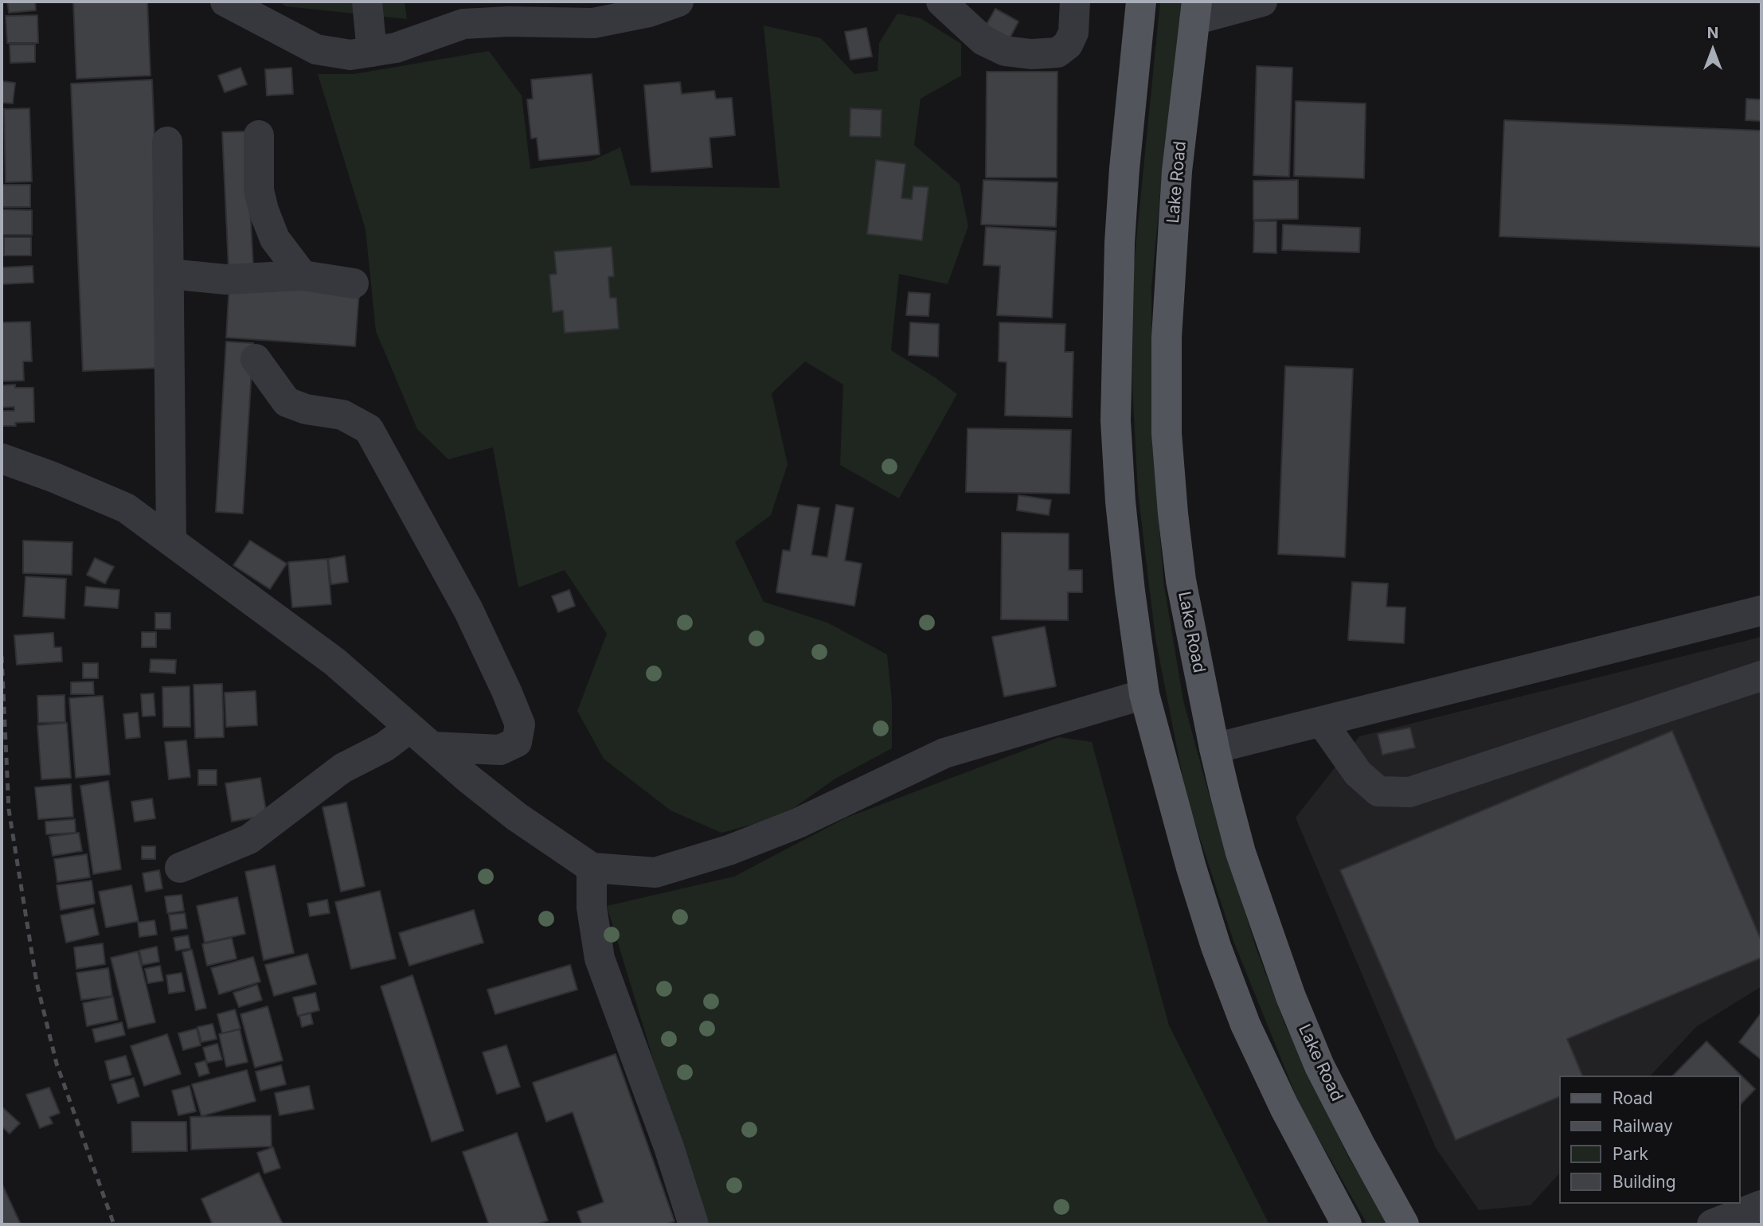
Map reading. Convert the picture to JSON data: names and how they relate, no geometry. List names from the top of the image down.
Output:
{
  "streets": {
    "main road": ["Lake Road"]
  },
  "legend": [
    "Road",
    "Railway",
    "Park",
    "Building"
  ],
  "north": "top"
}
